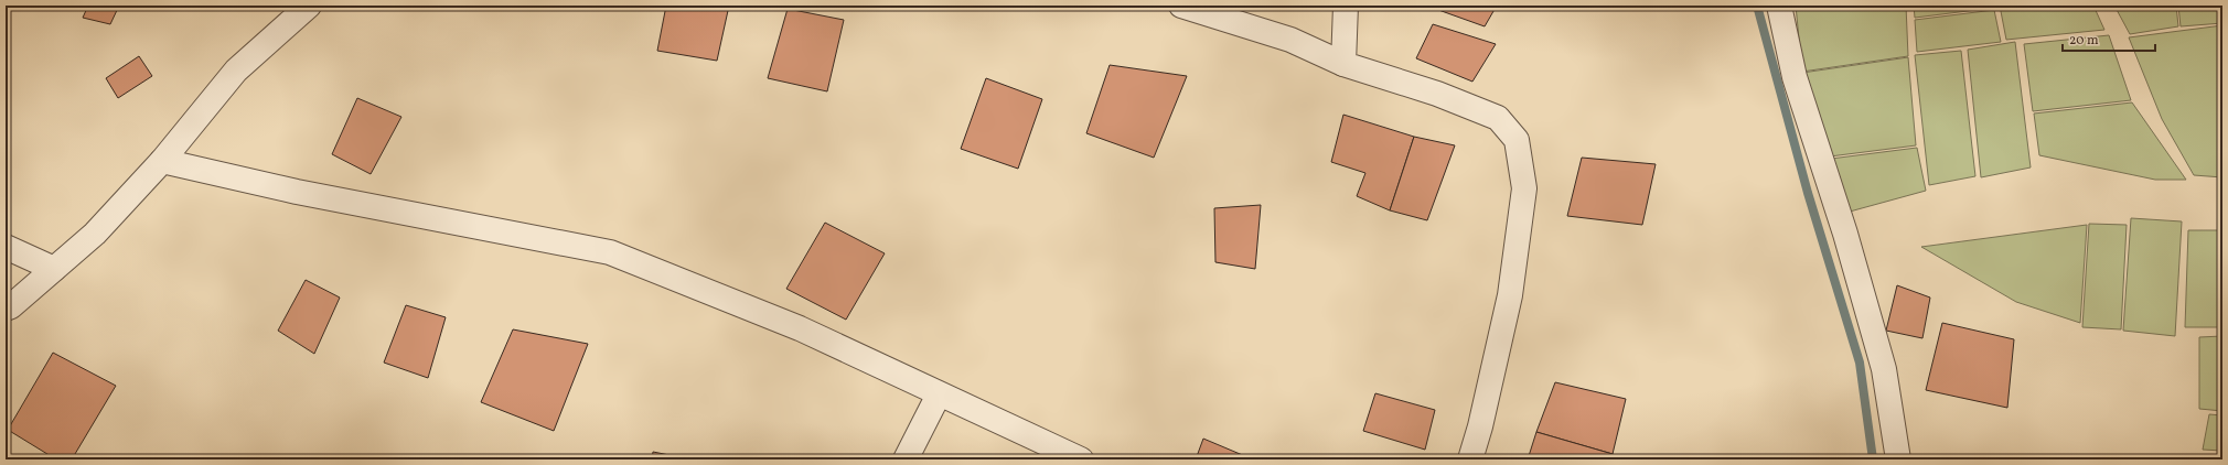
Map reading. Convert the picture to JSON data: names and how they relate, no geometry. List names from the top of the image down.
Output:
{
  "scale_bar": "20 m"
}
